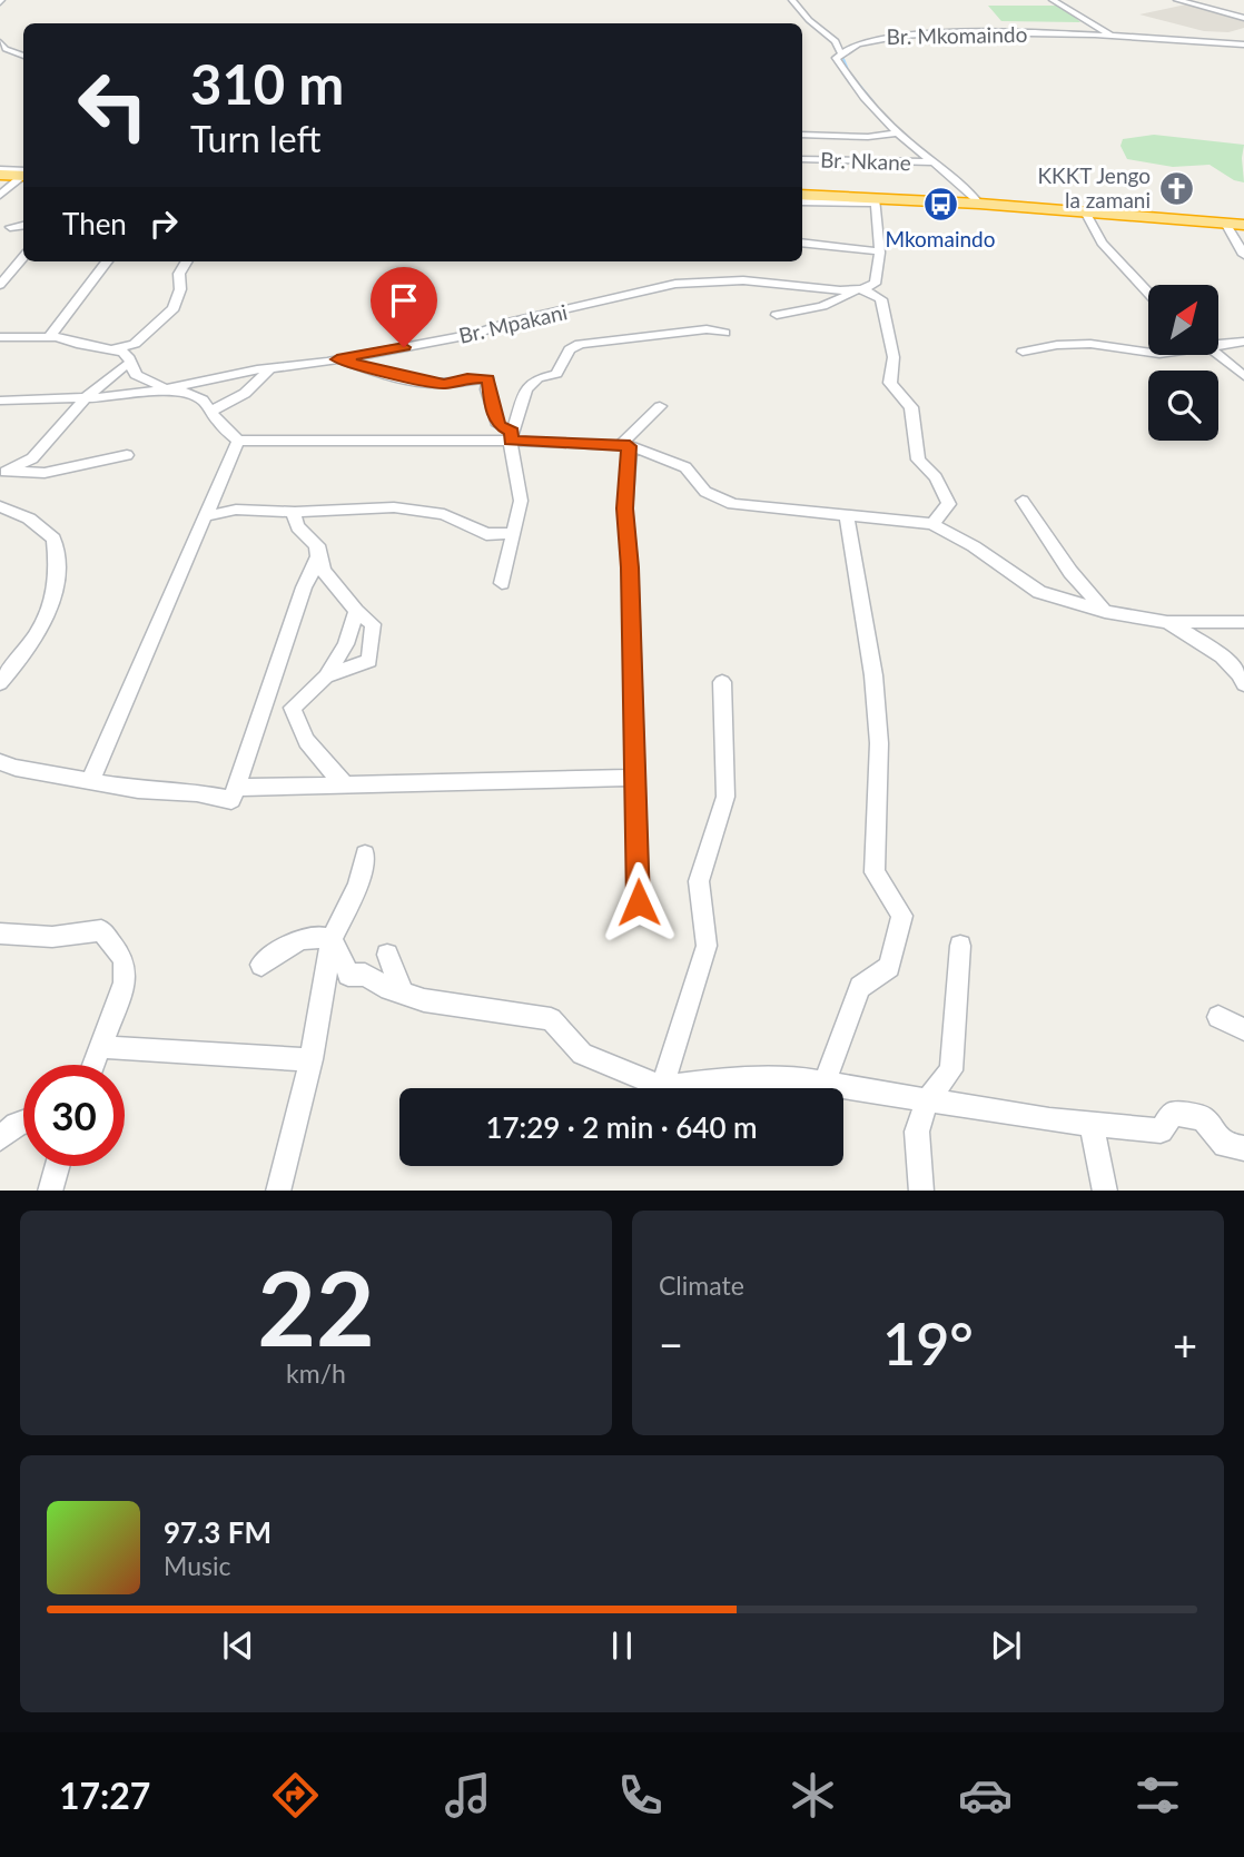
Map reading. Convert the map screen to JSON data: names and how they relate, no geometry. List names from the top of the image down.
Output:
{
  "streets": {
    "street": ["Br. Mkomaindo", "Br. Nkane", "Br. Mpakani"]
  },
  "places": {
    "church": ["KKKT Jengo la zamani"],
    "bus stop": ["Mkomaindo"]
  },
  "north": "top right",
  "page": {
    "turn": ["310 m", "Turn left"],
    "then": "Then",
    "limit": "30",
    "trip": "17:29 · 2 min · 640 m",
    "tile": [
      ["22", "km/h"],
      "Climate"
    ],
    "heat": ["−", "19°", "+"],
    "song": ["97.3 FM", "Music"],
    "tabs": "17:27"
  }
}
